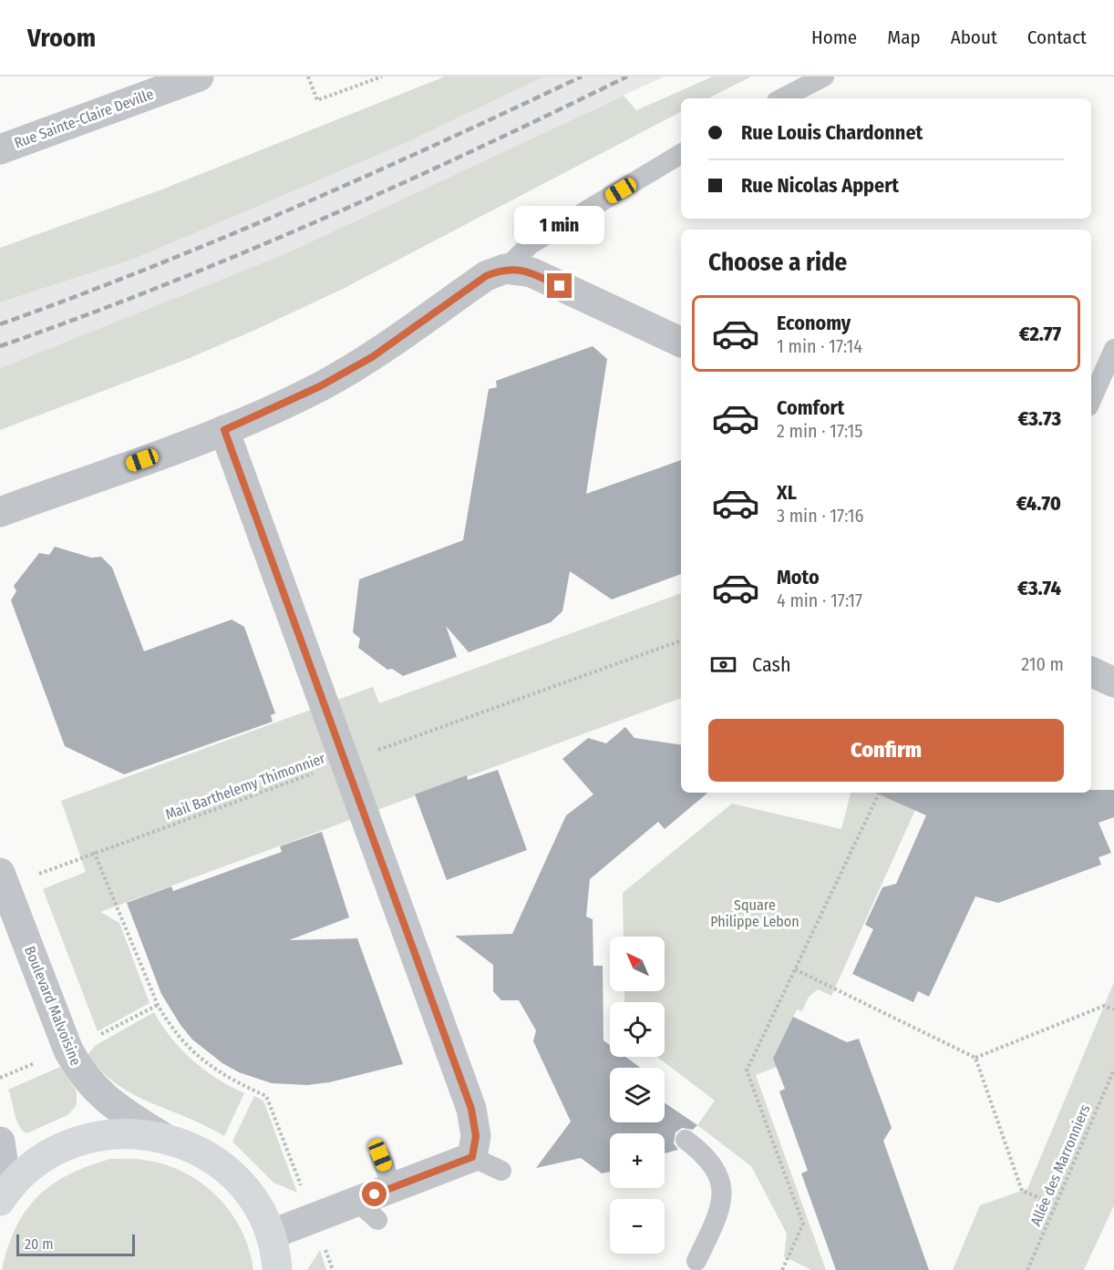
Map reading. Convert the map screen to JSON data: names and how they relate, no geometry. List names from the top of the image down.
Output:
{
  "streets": {
    "street": ["Rue Sainte-Claire Deville", "Boulevard Malvoisine"],
    "path": ["Mail Barthelemy Thimonnier", "Allée des Marronniers"]
  },
  "crossings": [
    ["Mail Barthelemy Thimonnier", "Boulevard Malvoisine"]
  ],
  "parks": ["Square Philippe Lebon"],
  "scale_bar": "20 m",
  "north": "top left",
  "page": {
    "header": "Vroom",
    "nav": [
      "Home",
      "Map",
      "About",
      "Contact"
    ],
    "banner": ["Rue Louis Chardonnet", "Rue Nicolas Appert"],
    "bubble": "1 min",
    "heading": "Choose a ride",
    "list": [
      {
        "name": "Economy",
        "note": "1 min · 17:14",
        "value": "€2.77"
      },
      {
        "name": "Comfort",
        "note": "2 min · 17:15",
        "value": "€3.73"
      },
      {
        "name": "XL",
        "note": "3 min · 17:16",
        "value": "€4.70"
      },
      {
        "name": "Moto",
        "note": "4 min · 17:17",
        "value": "€3.74"
      }
    ],
    "pay": ["Cash", "210 m"],
    "buttons": "Confirm",
    "map_buttons": ["+", "−"],
    "scale": "20 m"
  }
}
